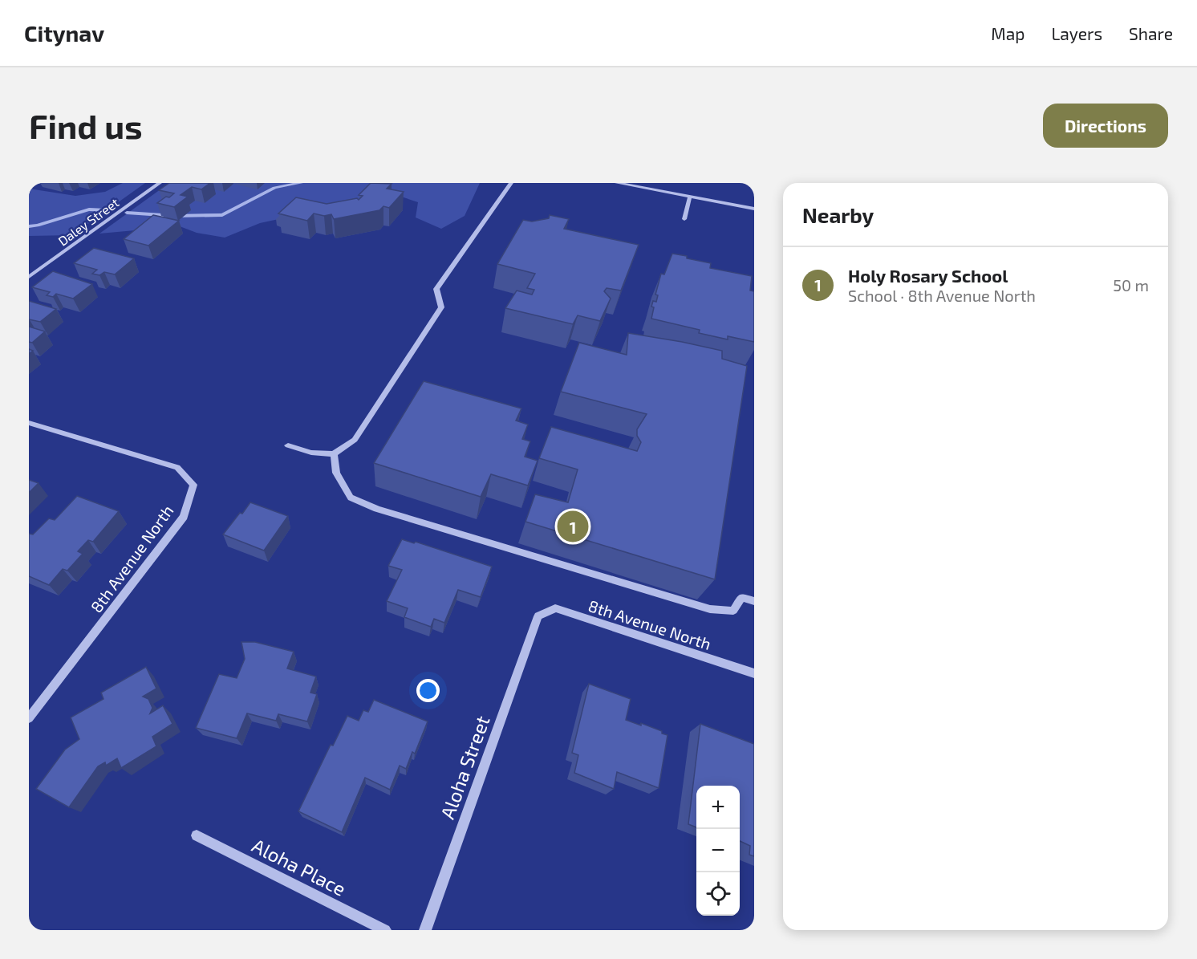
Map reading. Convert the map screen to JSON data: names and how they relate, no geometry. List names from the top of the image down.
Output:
{
  "streets": {
    "street": [
      "Daley Street",
      "8th Avenue North",
      "Aloha Street",
      "Aloha Place"
    ]
  },
  "crossings": [
    ["8th Avenue North", "Aloha Street"]
  ],
  "page": {
    "header": "Citynav",
    "nav": ["Map", "Layers", "Share"],
    "buttons": "Directions",
    "title": "Find us",
    "heading": "Nearby",
    "list": [
      {
        "mark": "1",
        "name": "Holy Rosary School",
        "note": "School · 8th Avenue North",
        "value": "50 m"
      }
    ],
    "pins": "1",
    "map_buttons": ["+", "−"]
  }
}
